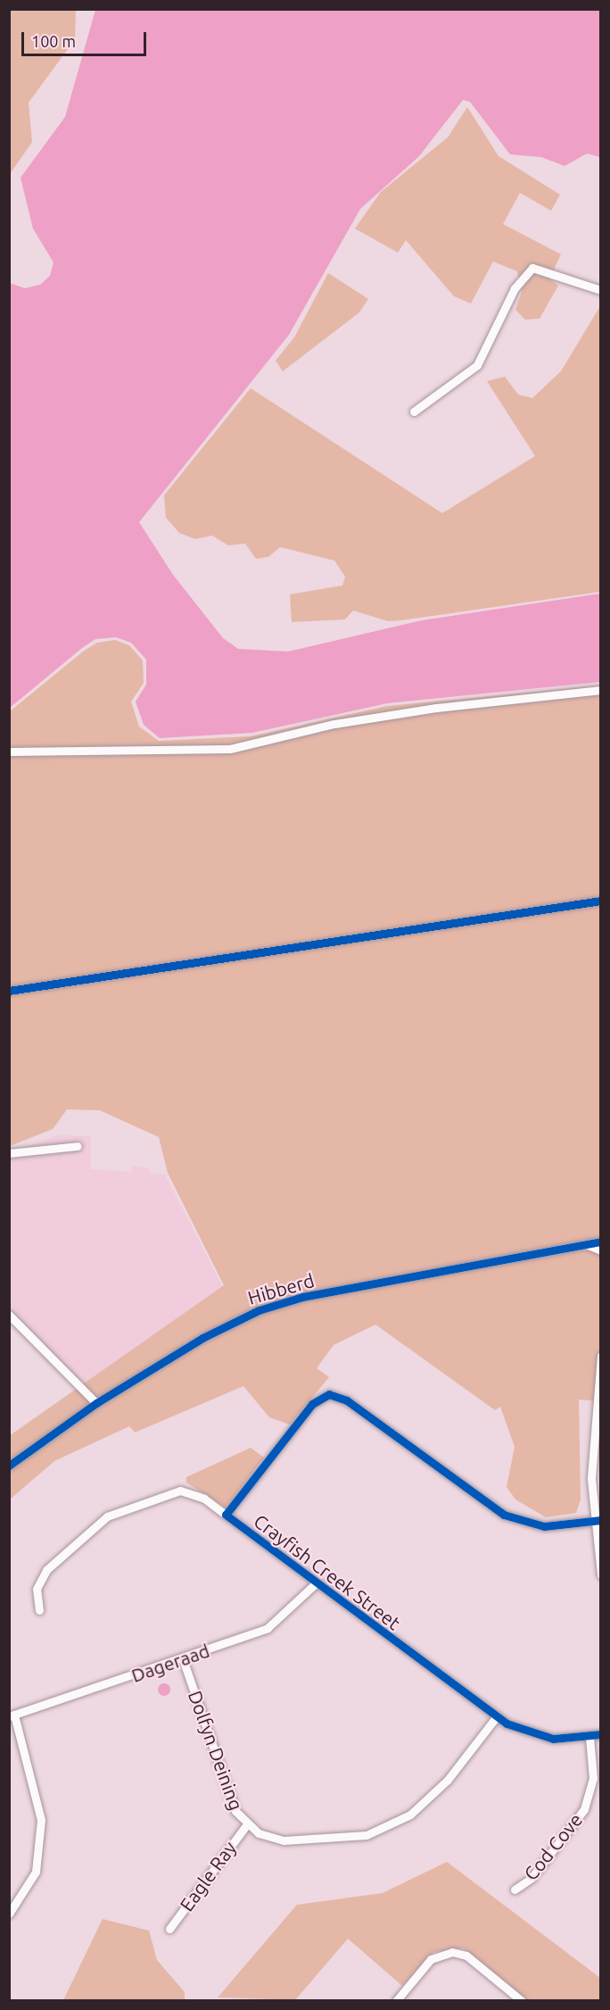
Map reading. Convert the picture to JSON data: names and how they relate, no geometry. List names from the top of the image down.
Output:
{
  "streets": {
    "street": [
      "Hibberd",
      "Crayfish Creek Street",
      "Dageraad",
      "Dolfyn Deining",
      "Cod Cove",
      "Eagle Ray"
    ]
  },
  "crossings": [
    ["Crayfish Creek Street", "Dageraad"],
    ["Crayfish Creek Street", "Dolfyn Deining"],
    ["Crayfish Creek Street", "Cod Cove"],
    ["Dageraad", "Dolfyn Deining"],
    ["Dolfyn Deining", "Eagle Ray"]
  ],
  "scale_bar": "100 m"
}
